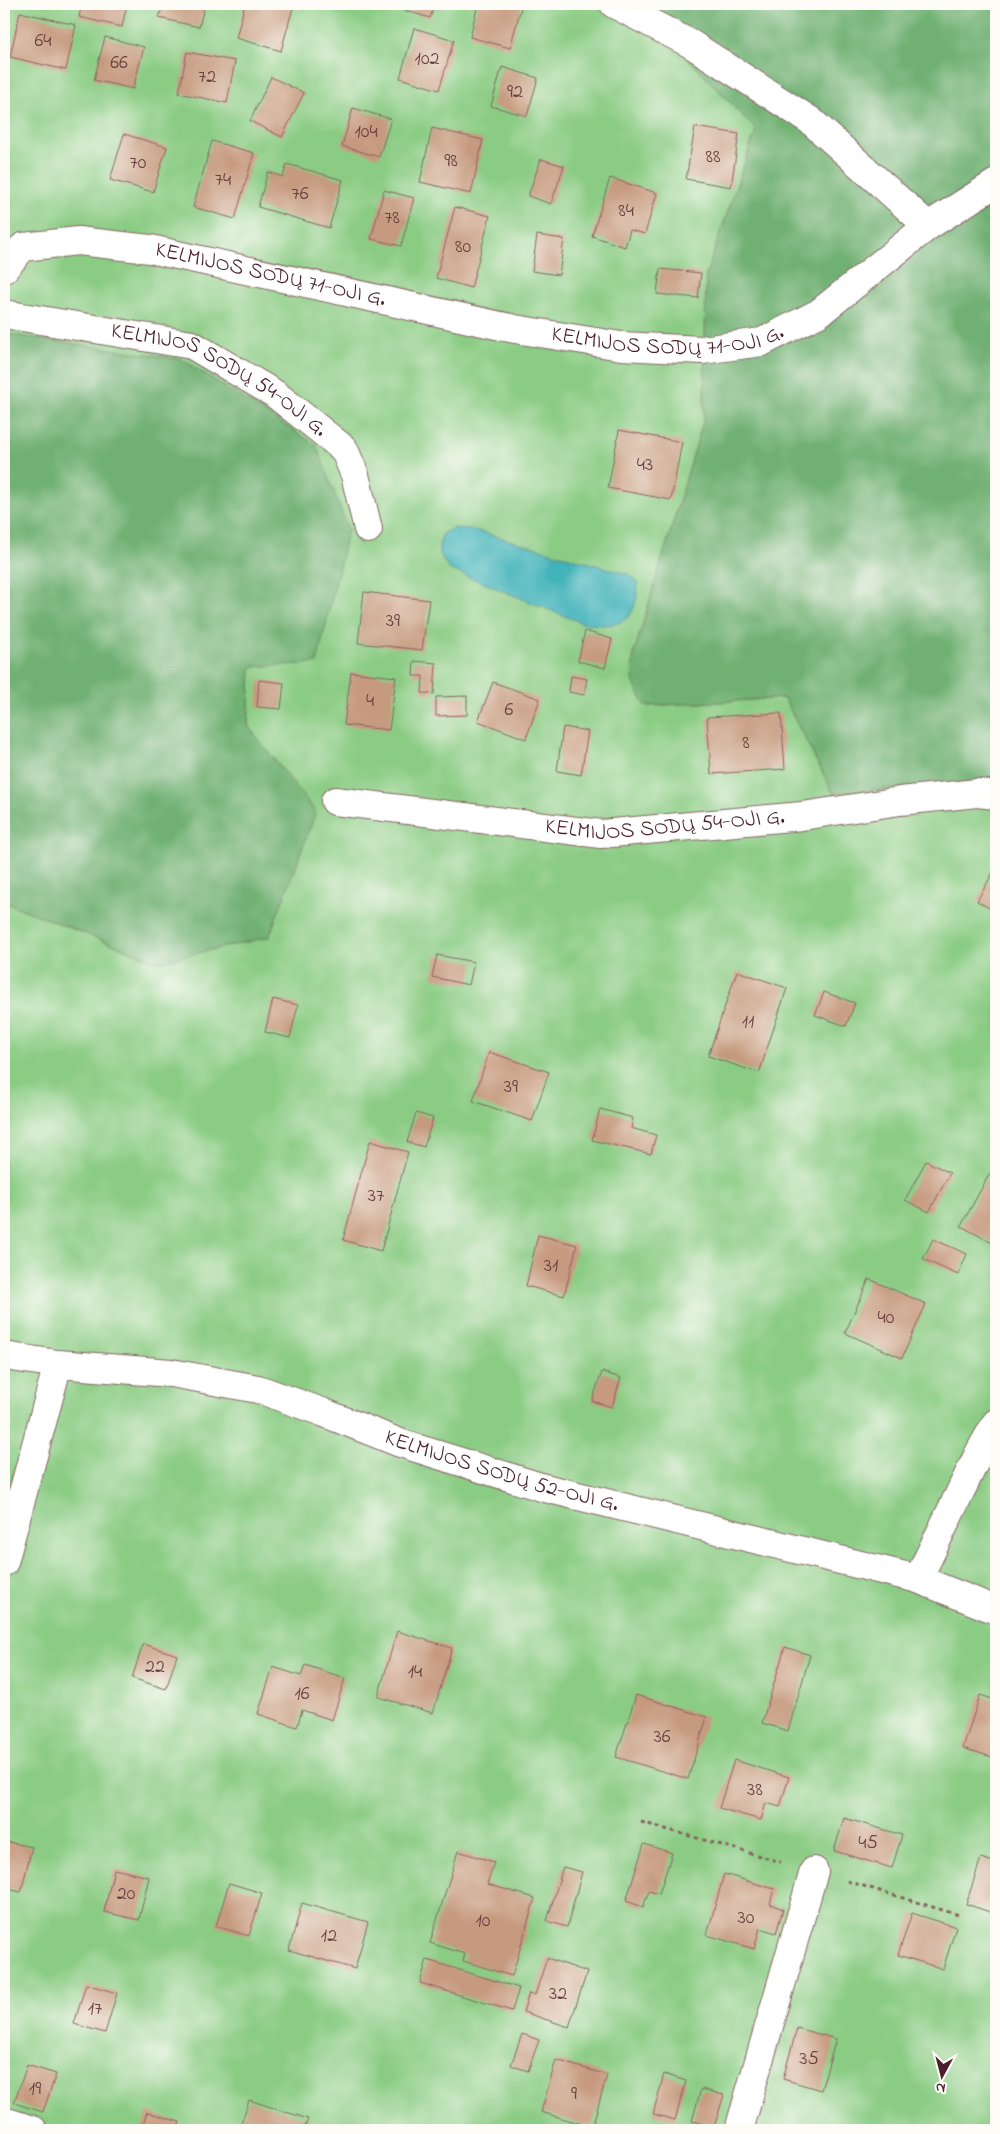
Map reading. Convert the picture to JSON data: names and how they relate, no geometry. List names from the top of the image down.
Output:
{
  "streets": {
    "street": ["KELMIJOS SODŲ 71-OJI G.", "KELMIJOS SODŲ 54-OJI G.", "KELMIJOS SODŲ 52-OJI G."]
  },
  "house_numbers": [
    "64",
    "102",
    "66",
    "72",
    "92",
    "104",
    "88",
    "98",
    "70",
    "74",
    "76",
    "84",
    "78",
    "80",
    "43",
    "39",
    "4",
    "6",
    "8",
    "11",
    "39",
    "37",
    "31",
    "40",
    "22",
    "14",
    "16",
    "36",
    "38",
    "45",
    "20",
    "30",
    "10",
    "12",
    "32",
    "17",
    "35",
    "19",
    "9"
  ],
  "north": "bottom"
}
